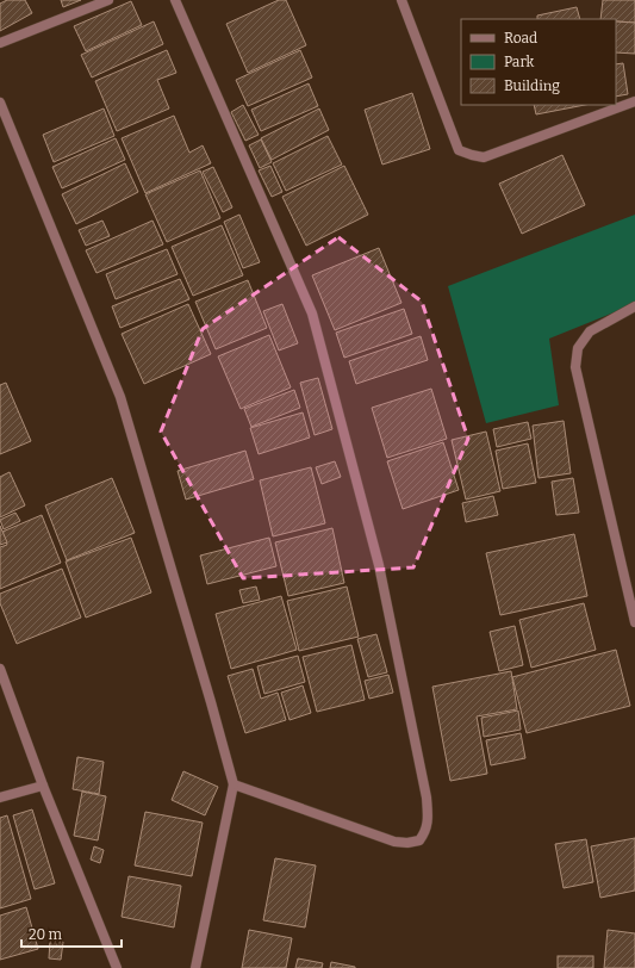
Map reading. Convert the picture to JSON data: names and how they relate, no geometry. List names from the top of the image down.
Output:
{
  "legend": ["Road", "Park", "Building"],
  "scale_bar": "20 m"
}
